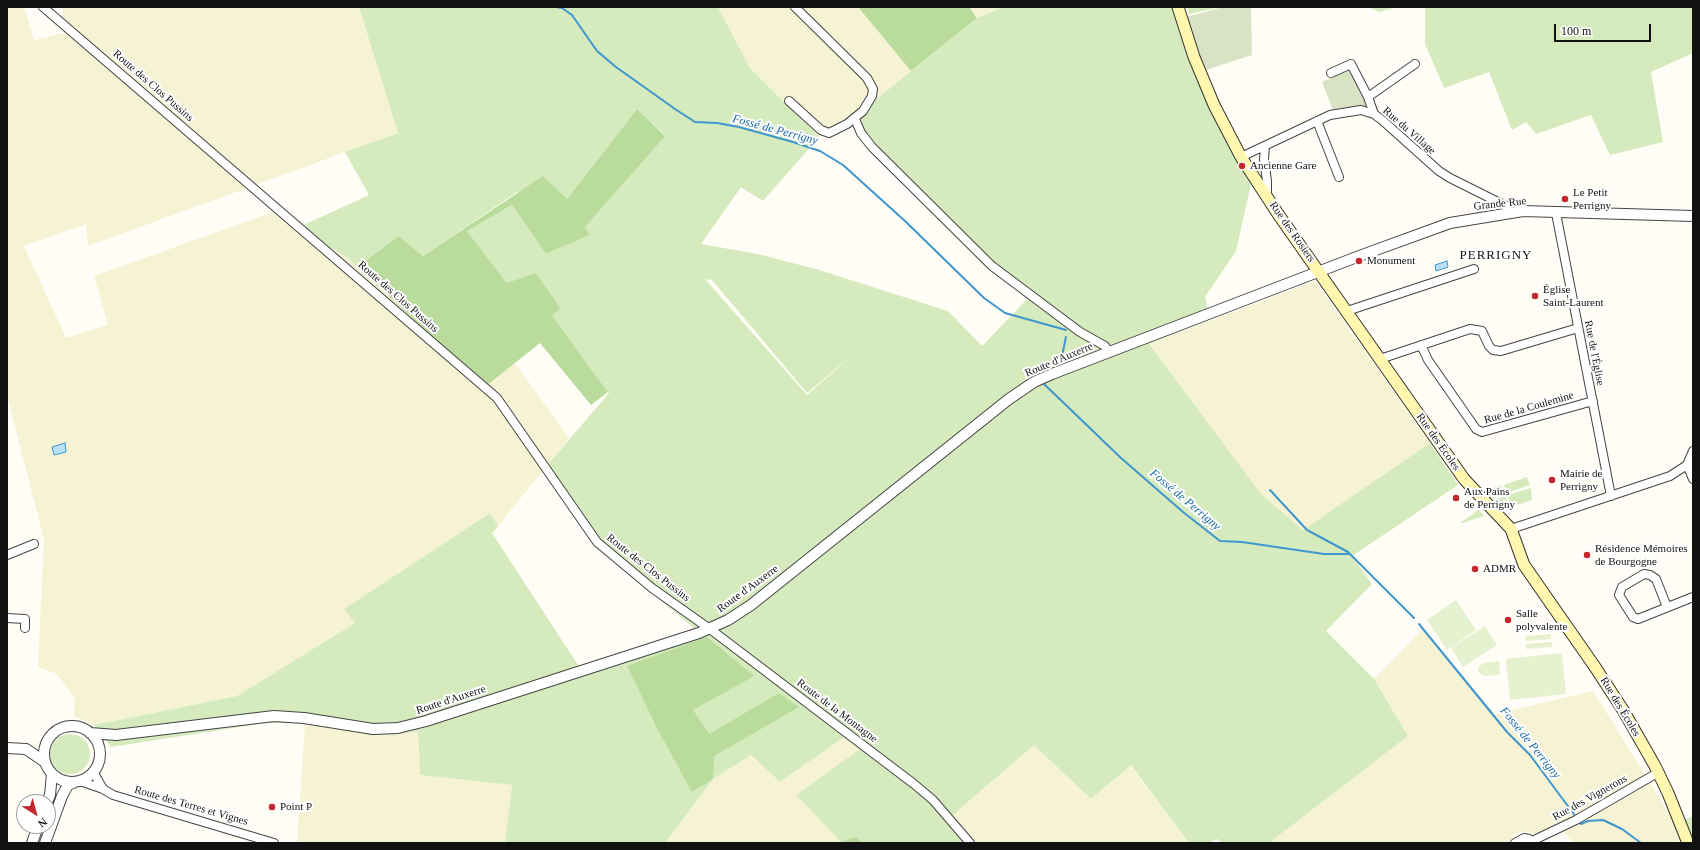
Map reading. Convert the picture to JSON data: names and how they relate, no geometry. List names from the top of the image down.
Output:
{
  "streets": {
    "main road": ["Rue des Rosiers", "Rue des Écoles"],
    "street": [
      "Route des Clos Pussins",
      "Rue du Village",
      "Grande Rue",
      "Rue de l'Église",
      "Route d'Auxerre",
      "Rue de la Coulemine",
      "Route de la Montagne",
      "Rue des Vignerons",
      "Route des Terres et Vignes"
    ]
  },
  "crossings": [
    ["Route des Clos Pussins", "Route d'Auxerre"],
    ["Route des Clos Pussins", "Route de la Montagne"],
    ["Rue du Village", "Grande Rue"],
    ["Rue du Village", "Rue des Rosiers"],
    ["Grande Rue", "Rue des Rosiers"],
    ["Grande Rue", "Rue de l'Église"],
    ["Grande Rue", "Route d'Auxerre"],
    ["Grande Rue", "Rue des Écoles"],
    ["Rue des Rosiers", "Rue des Écoles"],
    ["Rue de l'Église", "Rue de la Coulemine"],
    ["Route d'Auxerre", "Route de la Montagne"],
    ["Route d'Auxerre", "Route des Terres et Vignes"],
    ["Rue des Écoles", "Rue des Vignerons"]
  ],
  "districts": ["PERRIGNY"],
  "water": ["Fossé de Perrigny"],
  "places": [
    "Ancienne Gare",
    "Le Petit Perrigny",
    "Monument",
    "Église Saint-Laurent",
    "Mairie de Perrigny",
    "Aux Pains de Perrigny",
    "Résidence Mémoires de Bourgogne",
    "ADMR",
    "Salle polyvalente",
    "Point P"
  ],
  "scale_bar": "100 m",
  "north": "bottom right"
}
